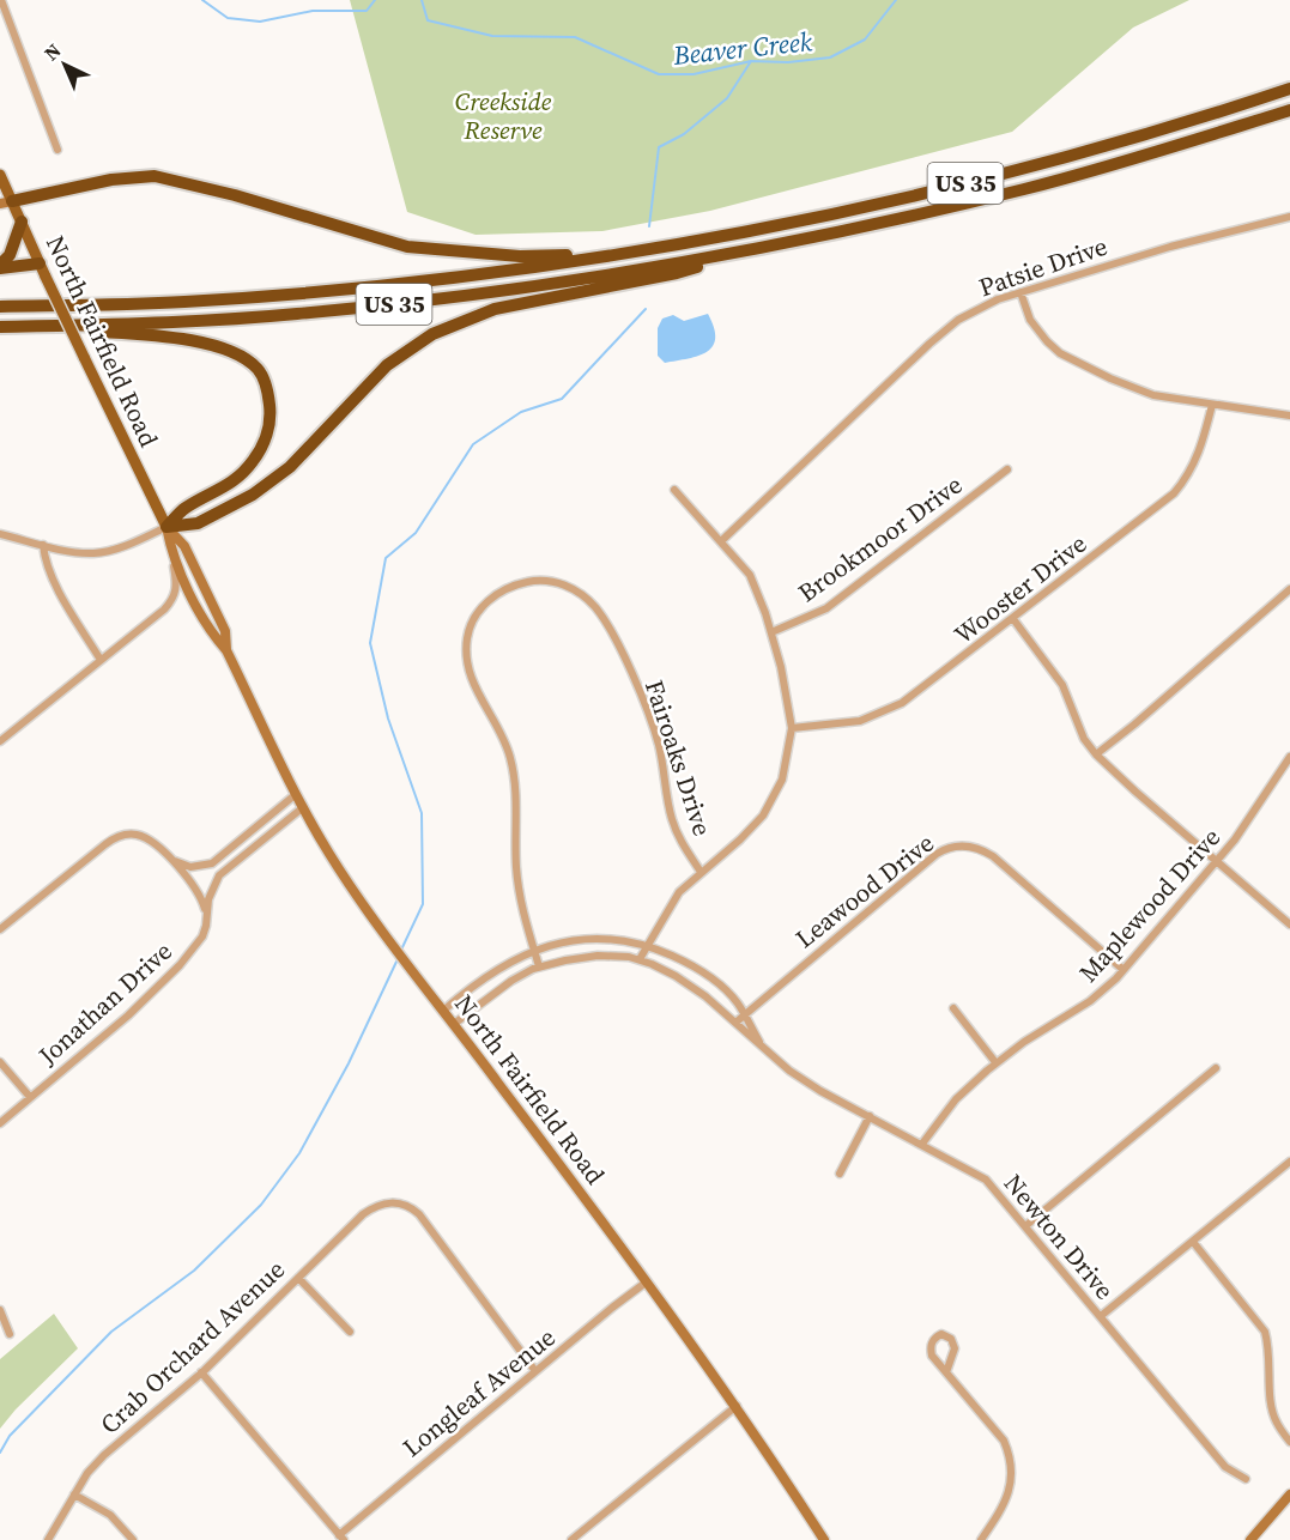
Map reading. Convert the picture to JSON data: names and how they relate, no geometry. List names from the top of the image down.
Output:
{
  "streets": {
    "highway": ["US 35"],
    "main road": ["North Fairfield Road"],
    "street": [
      "Patsie Drive",
      "Brookmoor Drive",
      "Wooster Drive",
      "Fairoaks Drive",
      "Leawood Drive",
      "Maplewood Drive",
      "Jonathan Drive",
      "Newton Drive",
      "Crab Orchard Avenue",
      "Longleaf Avenue"
    ]
  },
  "crossings": [
    ["North Fairfield Road", "Jonathan Drive"],
    ["North Fairfield Road", "Newton Drive"],
    ["North Fairfield Road", "Longleaf Avenue"],
    ["Fairoaks Drive", "Newton Drive"],
    ["Leawood Drive", "Maplewood Drive"],
    ["Leawood Drive", "Newton Drive"],
    ["Maplewood Drive", "Newton Drive"],
    ["Crab Orchard Avenue", "Longleaf Avenue"]
  ],
  "water": ["Beaver Creek"],
  "parks": ["Creekside Reserve"],
  "north": "top left"
}
